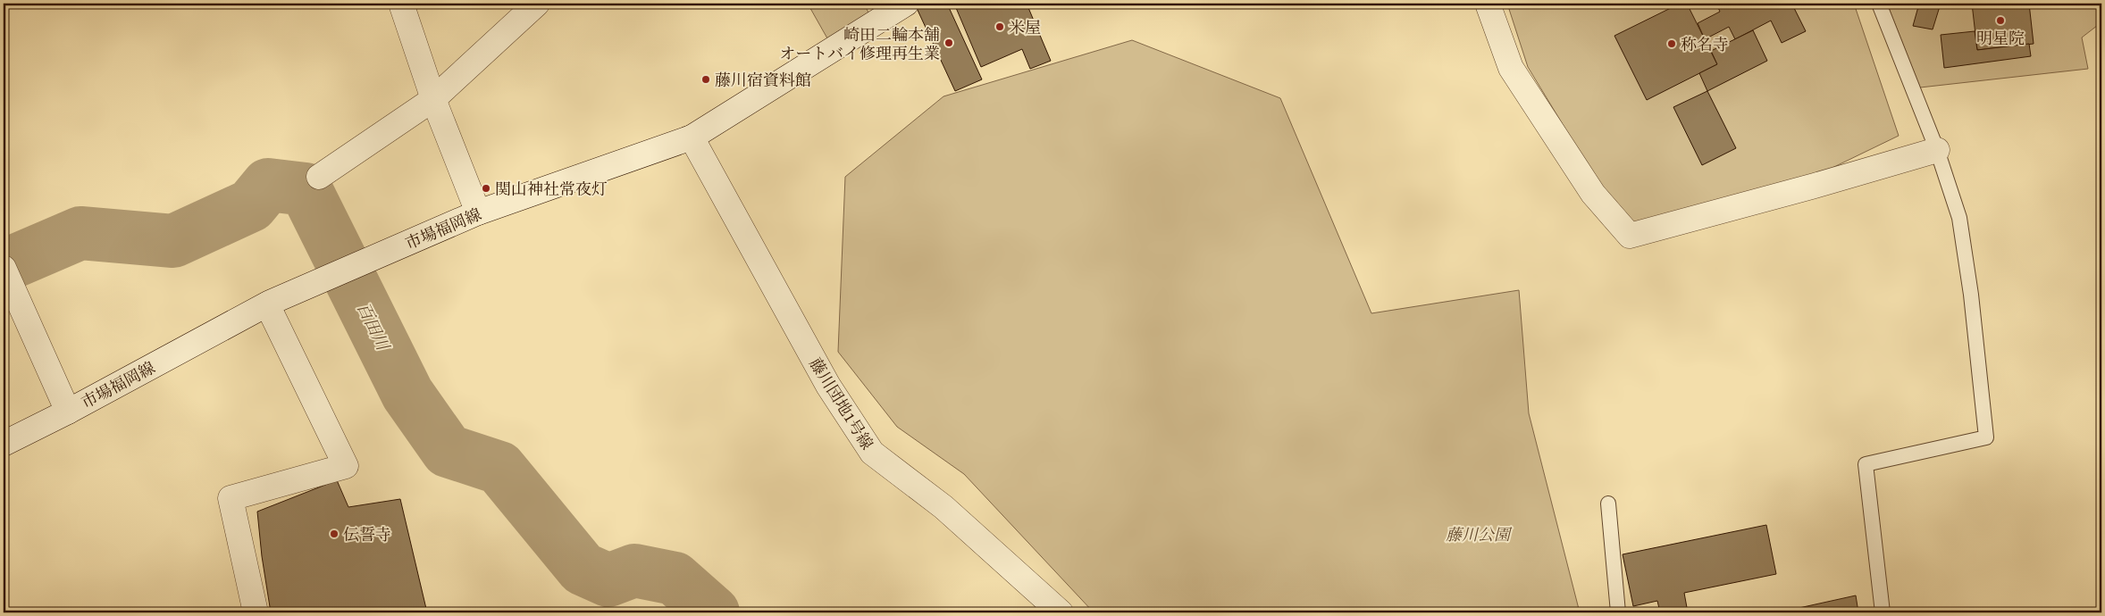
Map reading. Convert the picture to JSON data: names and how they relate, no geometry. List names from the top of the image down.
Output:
{
  "streets": {
    "street": ["市場福岡線", "藤川団地1号線"]
  },
  "crossings": [
    ["市場福岡線", "藤川団地1号線"]
  ],
  "water": ["百田川"],
  "parks": ["藤川公園"],
  "places": [
    "明星院",
    "米屋",
    "崎田二輪本舗 オートバイ修理再生業",
    "称名寺",
    "藤川宿資料館",
    "関山神社常夜灯",
    "伝誓寺"
  ]
}
